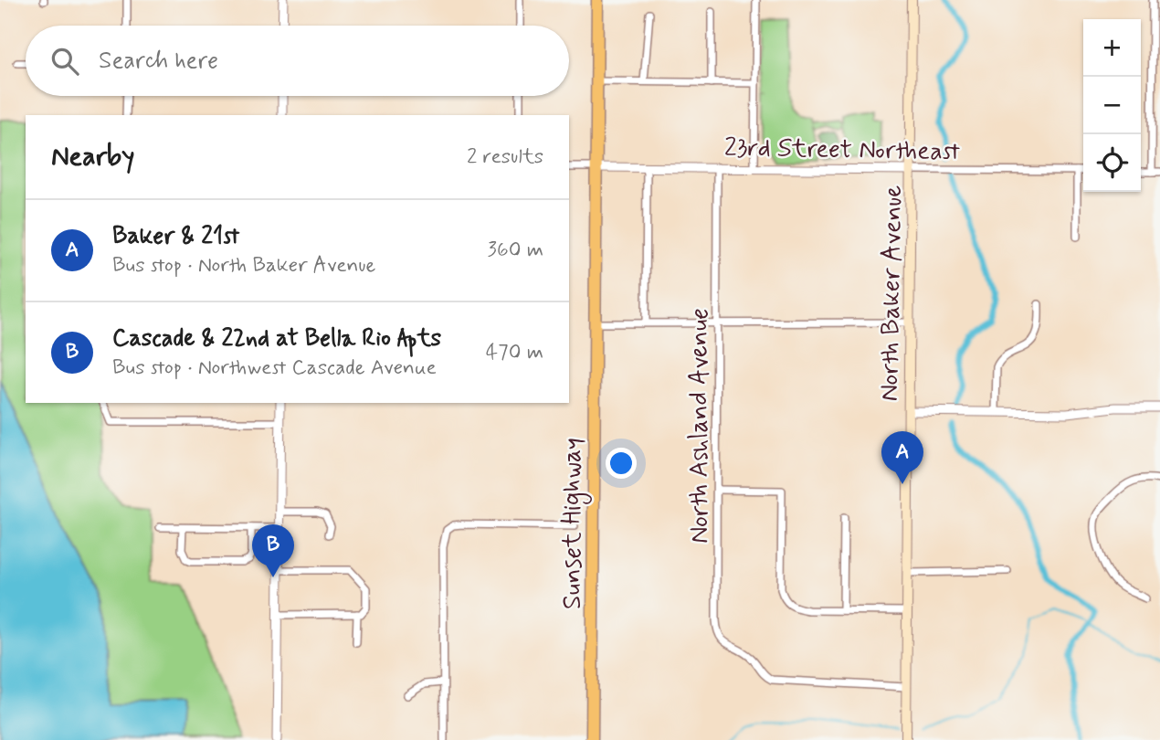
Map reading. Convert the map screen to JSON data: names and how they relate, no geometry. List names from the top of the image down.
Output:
{
  "streets": {
    "highway": ["Sunset Highway"],
    "main road": ["North Baker Avenue"],
    "street": ["23rd Street Northeast", "North Ashland Avenue"]
  },
  "crossings": [
    ["23rd Street Northeast", "North Baker Avenue"],
    ["23rd Street Northeast", "North Ashland Avenue"],
    ["23rd Street Northeast", "Sunset Highway"],
    ["North Baker Avenue", "North Ashland Avenue"]
  ],
  "page": {
    "map_buttons": ["+", "−"],
    "search": "Search here",
    "heading": ["Nearby", "2 results"],
    "list": [
      {
        "mark": "A",
        "name": "Baker & 21st",
        "note": "Bus stop · North Baker Avenue",
        "value": "360 m"
      },
      {
        "mark": "B",
        "name": "Cascade & 22nd at Bella Rio Apts",
        "note": "Bus stop · Northwest Cascade Avenue",
        "value": "470 m"
      }
    ],
    "pins": ["A", "B"]
  }
}
